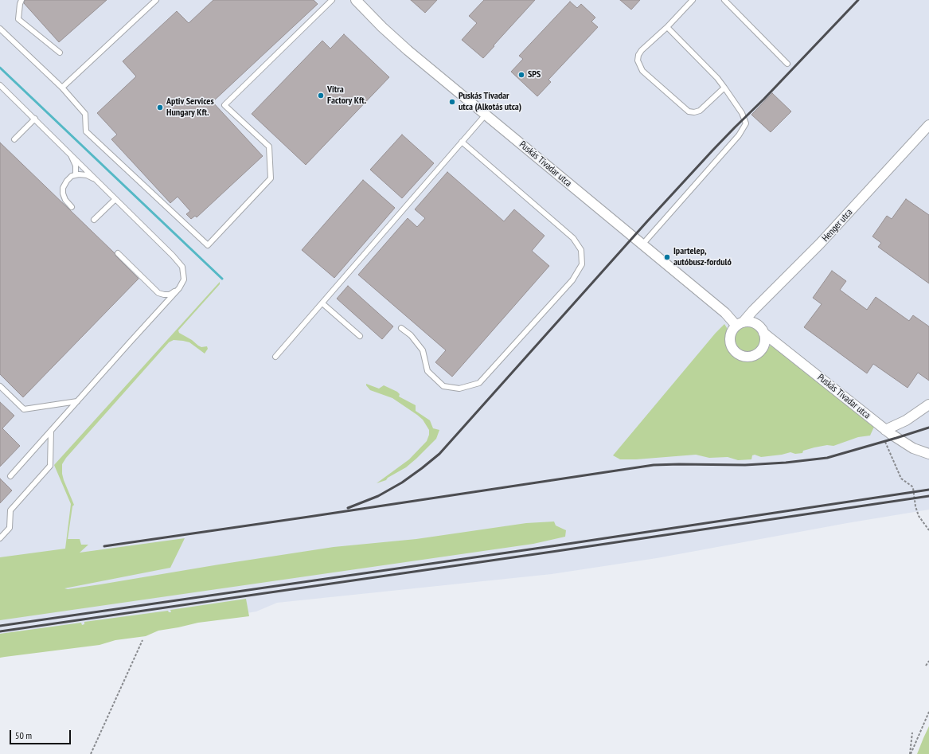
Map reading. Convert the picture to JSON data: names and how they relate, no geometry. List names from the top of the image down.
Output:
{
  "streets": {
    "street": ["Puskás Tivadar utca", "Henger utca"]
  },
  "crossings": [
    ["Puskás Tivadar utca", "Henger utca"]
  ],
  "places": [
    "SPS",
    "Vitra Factory Kft.",
    "Puskás Tivadar utca (Alkotás utca)",
    "Aptiv Services Hungary Kft.",
    "Ipartelep, autóbusz-forduló"
  ],
  "scale_bar": "50 m"
}
